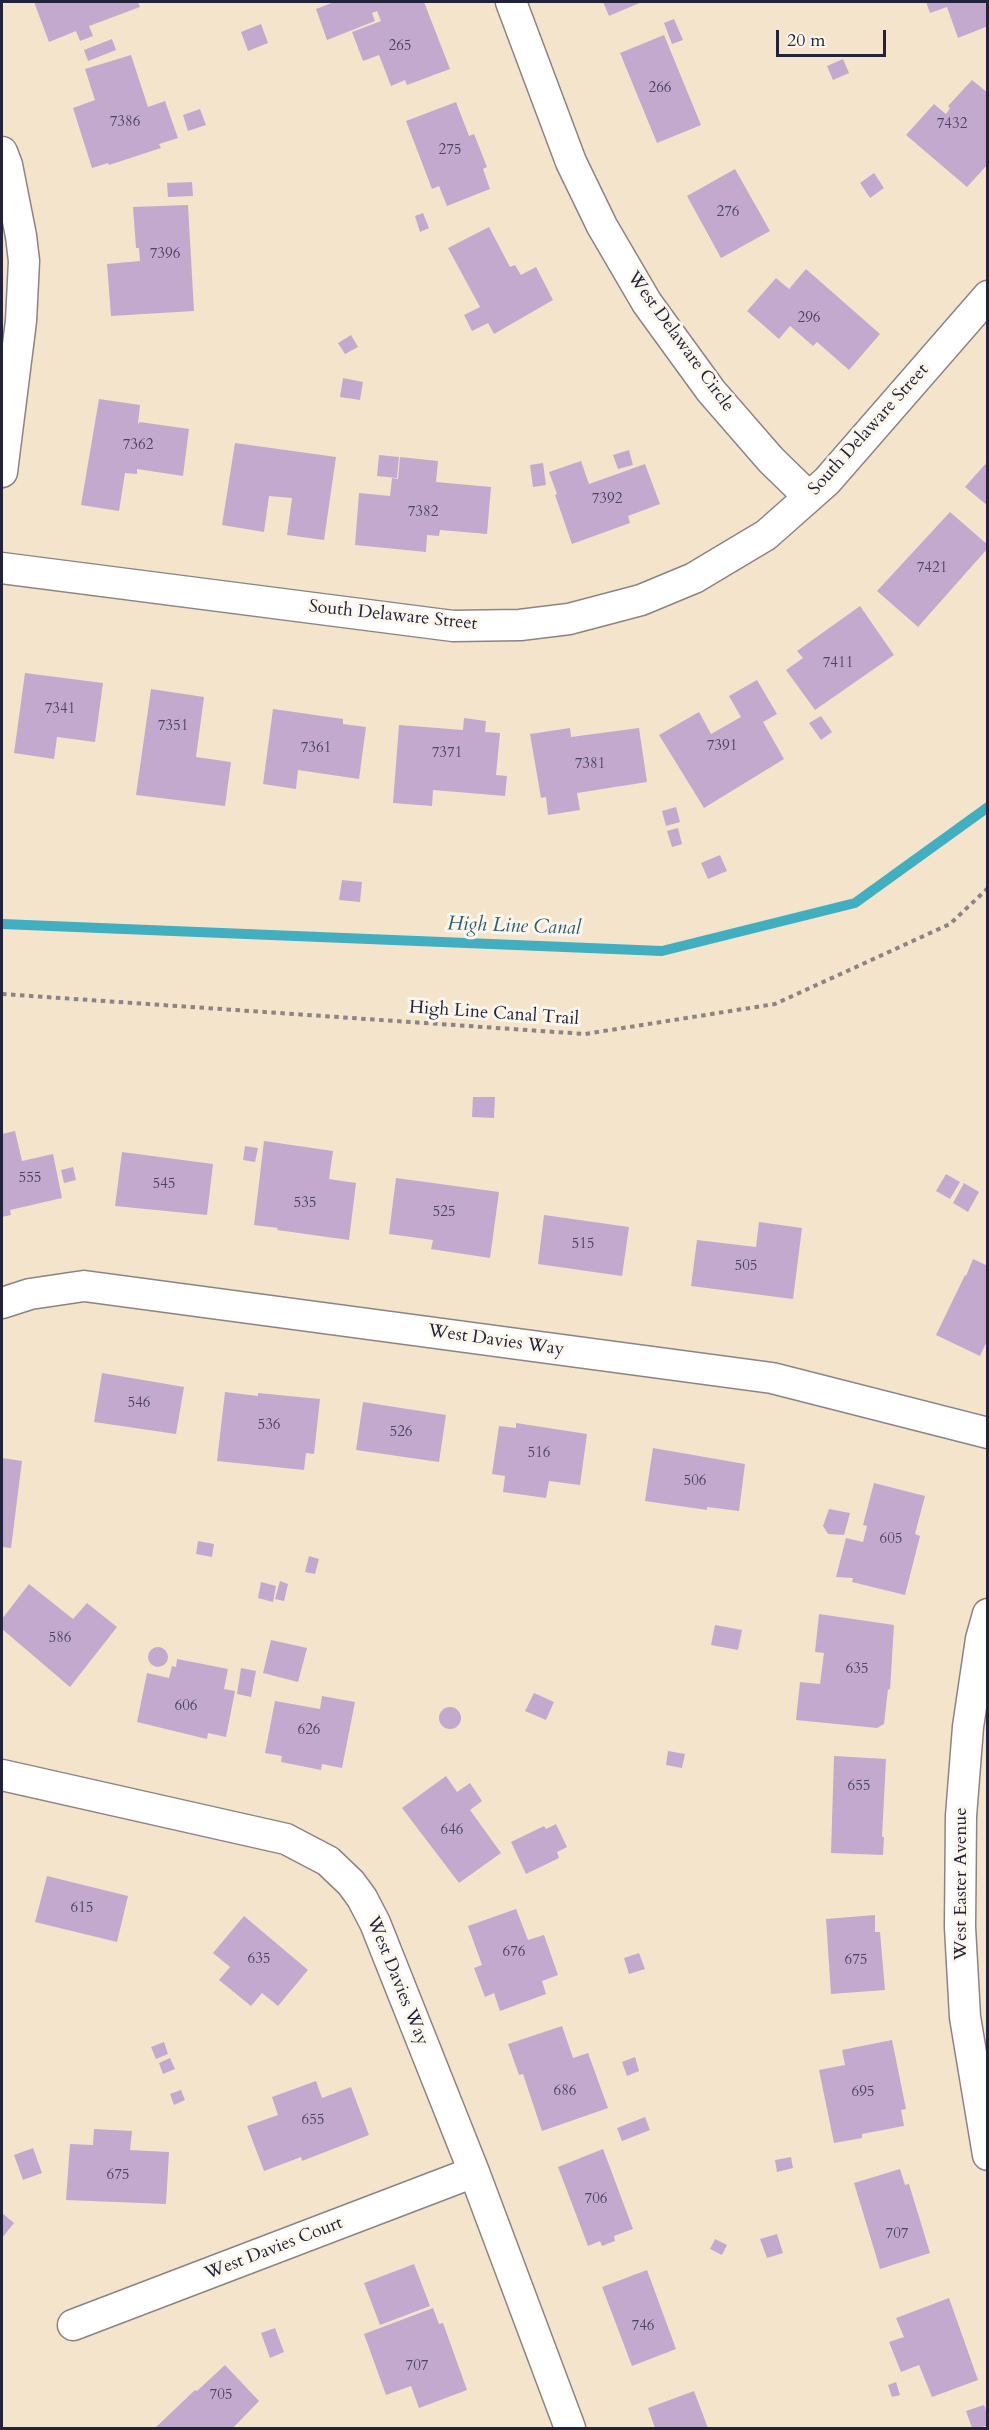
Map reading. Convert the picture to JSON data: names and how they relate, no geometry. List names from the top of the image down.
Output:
{
  "streets": {
    "street": [
      "West Delaware Circle",
      "South Delaware Street",
      "West Davies Way",
      "West Easter Avenue",
      "West Davies Court"
    ],
    "path": ["High Line Canal Trail"]
  },
  "crossings": [
    ["West Delaware Circle", "South Delaware Street"],
    ["West Davies Way", "West Davies Court"]
  ],
  "water": ["High Line Canal"],
  "house_numbers": [
    "265",
    "266",
    "7386",
    "7432",
    "275",
    "276",
    "7396",
    "296",
    "7362",
    "7392",
    "7382",
    "7421",
    "7411",
    "7341",
    "7351",
    "7391",
    "7361",
    "7371",
    "7381",
    "555",
    "545",
    "535",
    "525",
    "515",
    "505",
    "546",
    "536",
    "526",
    "516",
    "506",
    "605",
    "586",
    "635",
    "606",
    "626",
    "655",
    "646",
    "615",
    "676",
    "635",
    "675",
    "686",
    "695",
    "655",
    "675",
    "706",
    "707",
    "746",
    "707",
    "705"
  ],
  "scale_bar": "20 m"
}
